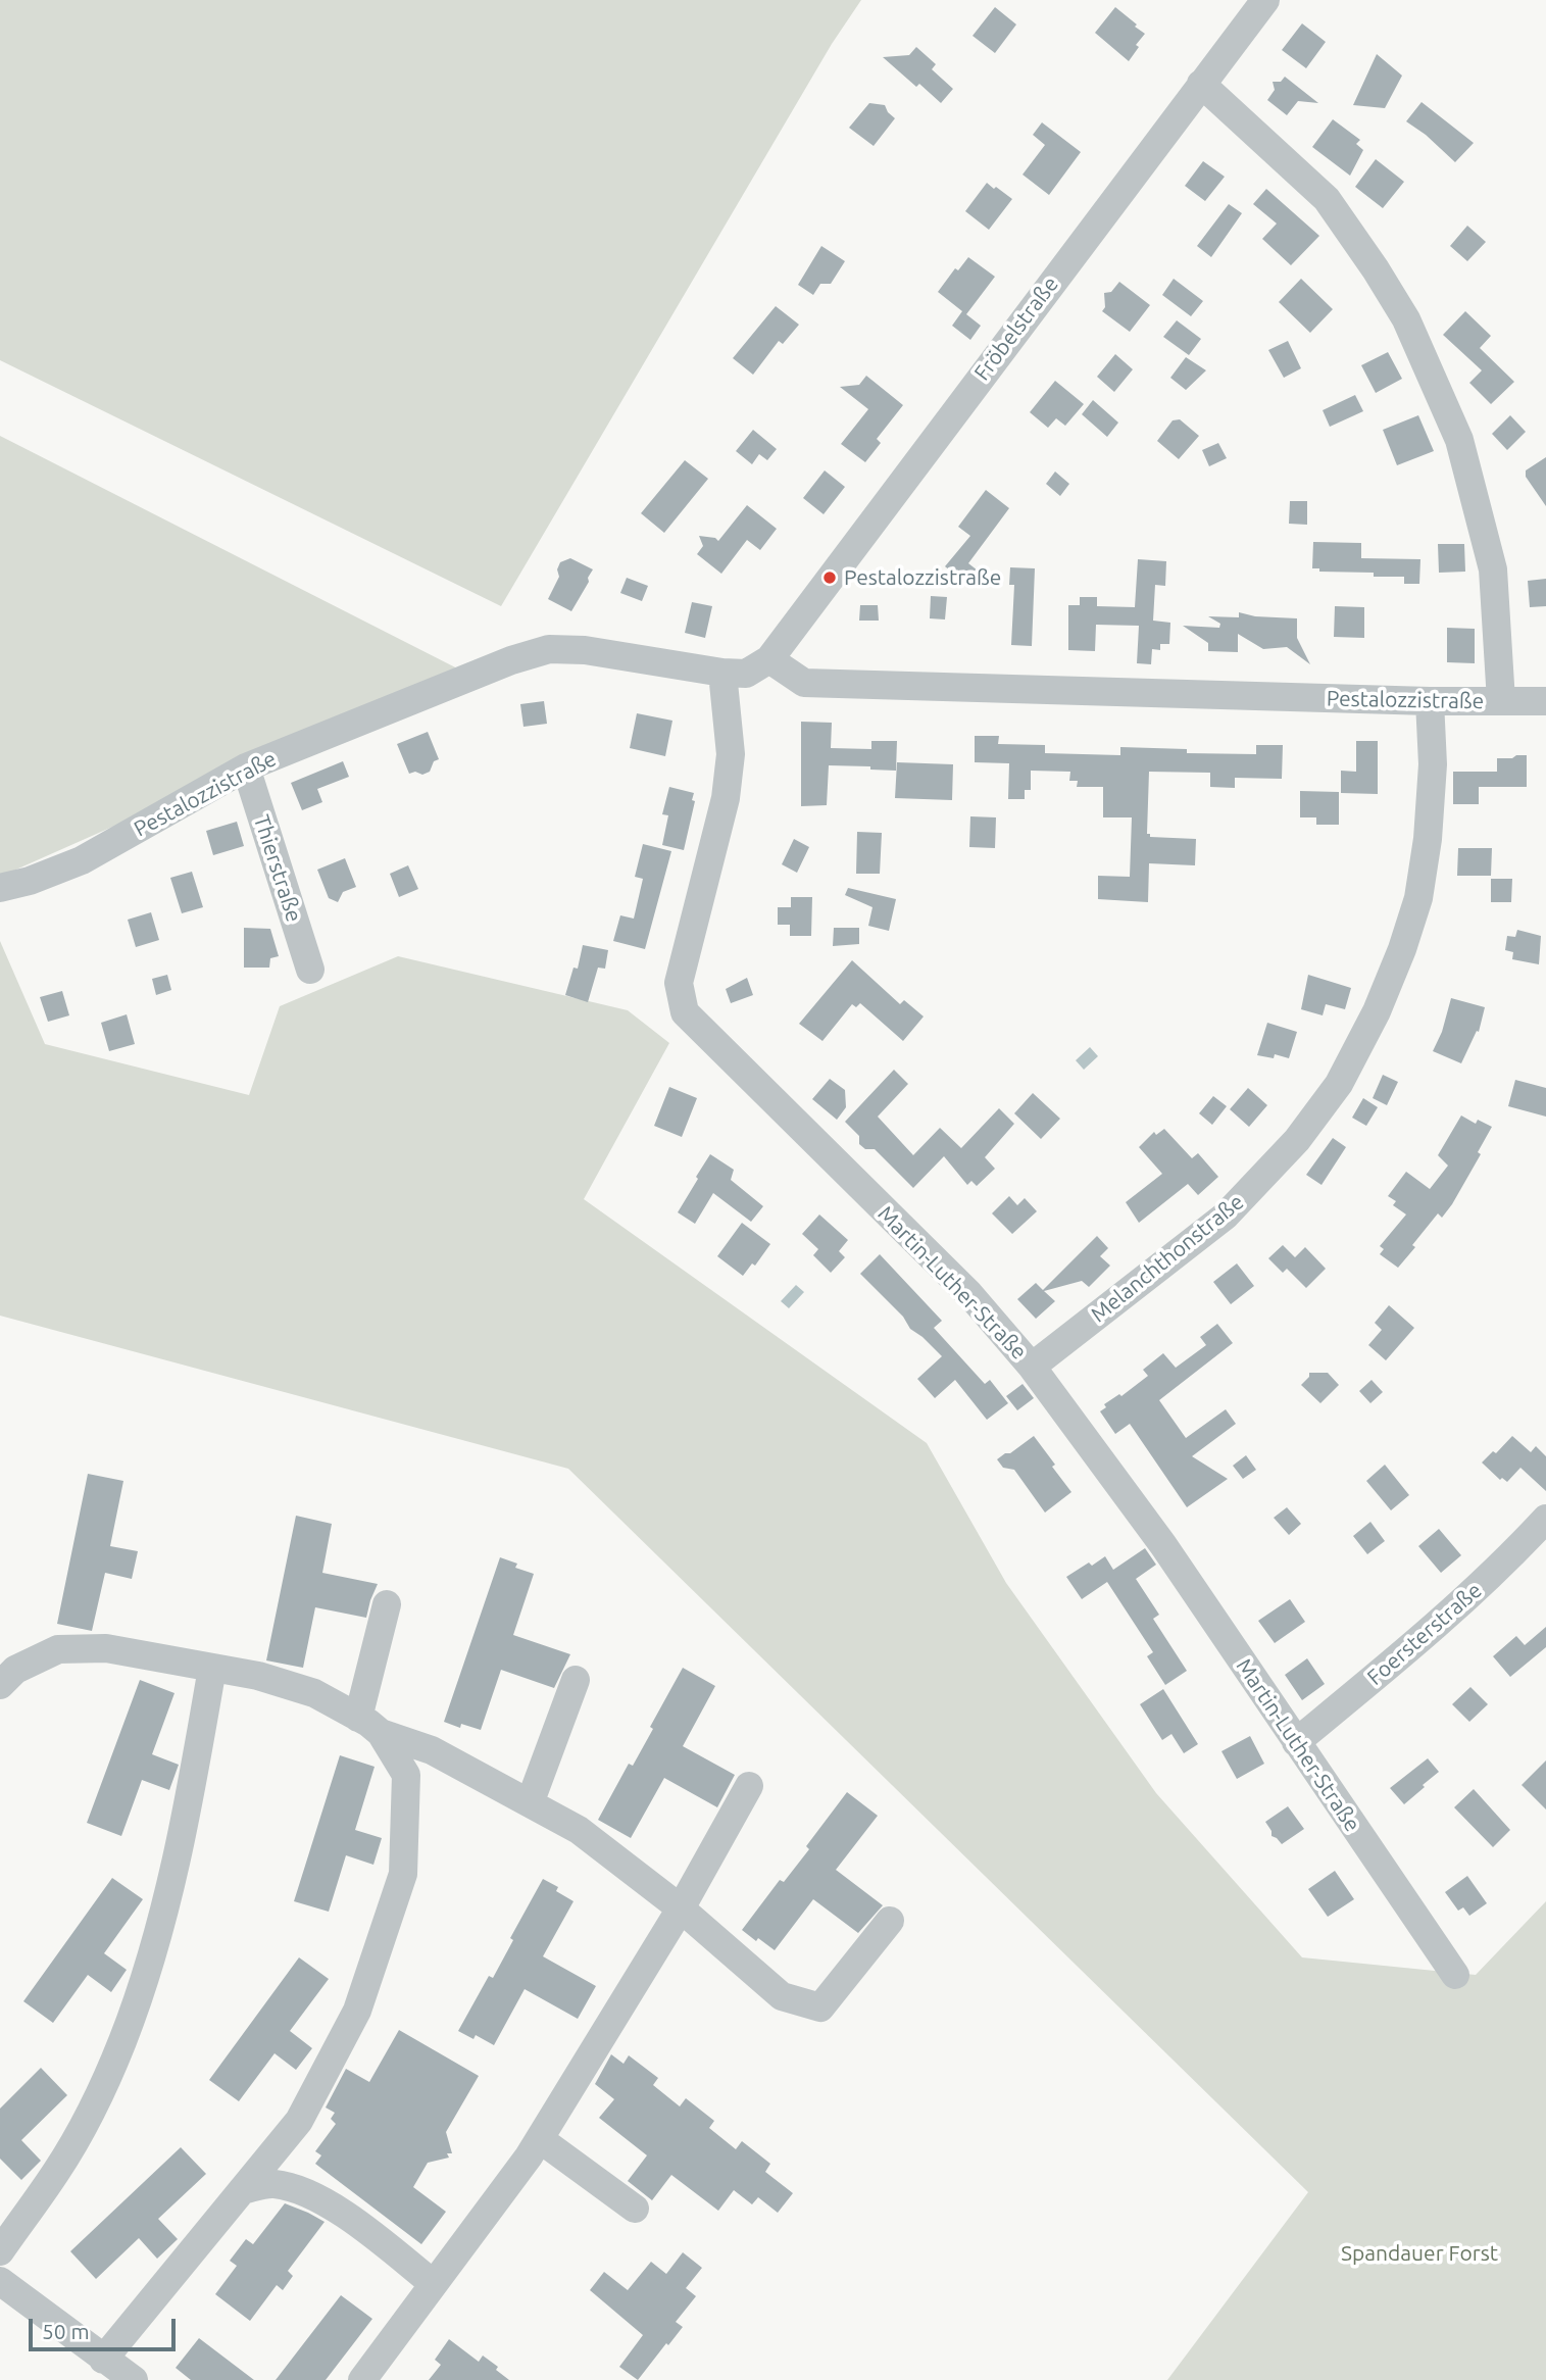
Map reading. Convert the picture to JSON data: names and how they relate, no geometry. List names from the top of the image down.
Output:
{
  "streets": {
    "street": [
      "Fröbelstraße",
      "Pestalozzistraße",
      "Thierstraße",
      "Melanchthonstraße",
      "Martin-Luther-Straße",
      "Foersterstraße"
    ]
  },
  "crossings": [
    ["Fröbelstraße", "Pestalozzistraße"],
    ["Pestalozzistraße", "Thierstraße"],
    ["Pestalozzistraße", "Melanchthonstraße"],
    ["Pestalozzistraße", "Martin-Luther-Straße"],
    ["Melanchthonstraße", "Martin-Luther-Straße"],
    ["Martin-Luther-Straße", "Foersterstraße"]
  ],
  "parks": ["Spandauer Forst"],
  "places": ["Pestalozzistraße"],
  "scale_bar": "50 m"
}
